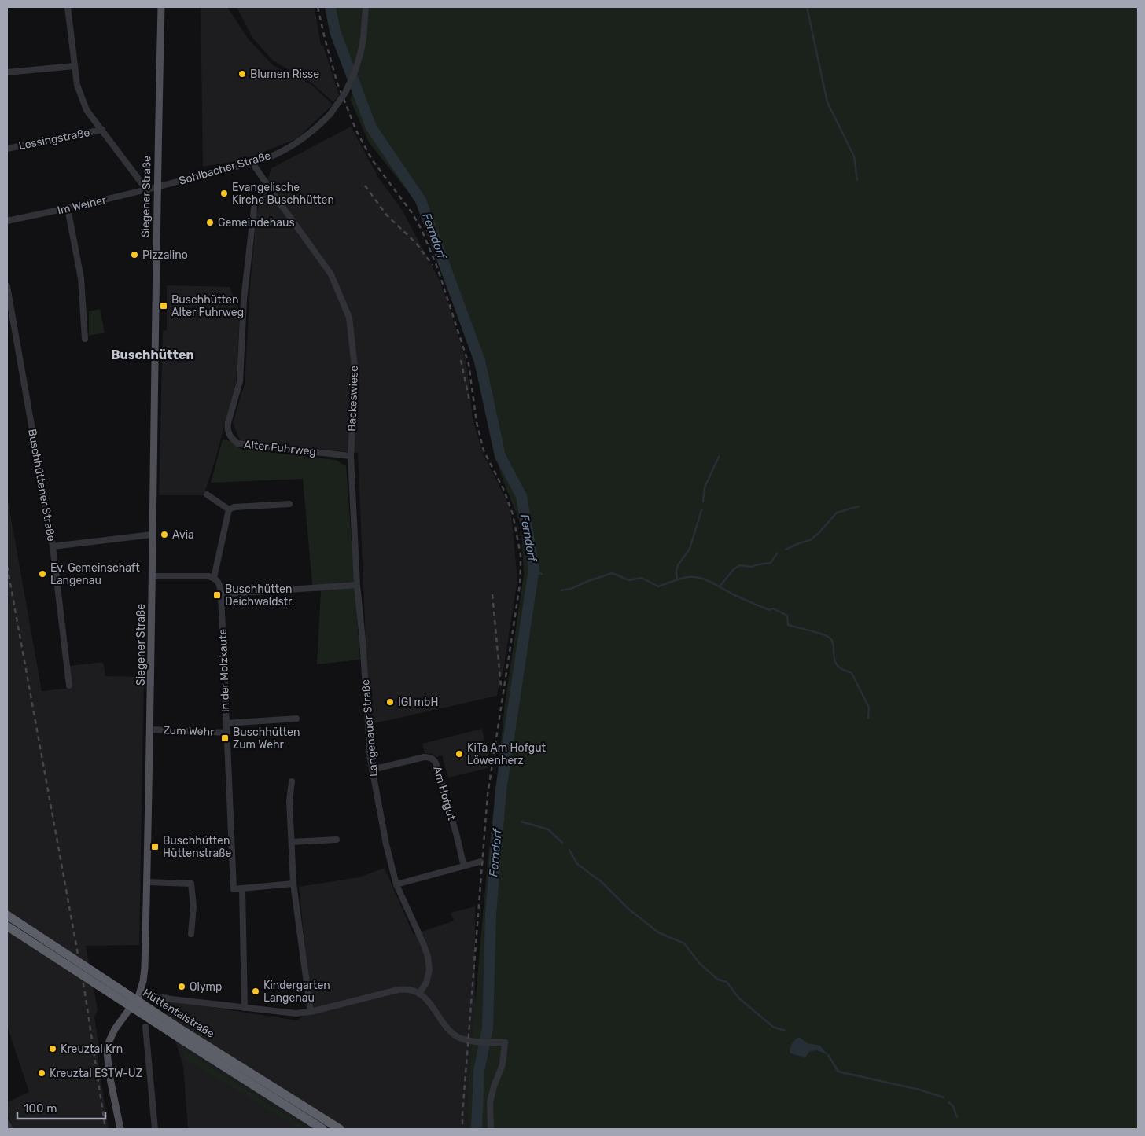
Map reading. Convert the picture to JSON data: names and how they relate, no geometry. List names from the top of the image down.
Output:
{
  "streets": {
    "highway": ["Hüttentalstraße"],
    "main road": ["Siegener Straße"],
    "street": [
      "Lessingstraße",
      "Sohlbacher Straße",
      "Im Weiher",
      "Backeswiese",
      "Alter Fuhrweg",
      "Buschhüttener Straße",
      "In der Molzkaute",
      "Langenauer Straße",
      "Zum Wehr",
      "Am Hofgut"
    ]
  },
  "crossings": [
    ["Sohlbacher Straße", "Siegener Straße"],
    ["Sohlbacher Straße", "Im Weiher"],
    ["Sohlbacher Straße", "Backeswiese"],
    ["Siegener Straße", "Im Weiher"],
    ["Siegener Straße", "Zum Wehr"],
    ["Backeswiese", "Alter Fuhrweg"],
    ["Backeswiese", "Langenauer Straße"],
    ["In der Molzkaute", "Zum Wehr"],
    ["Langenauer Straße", "Am Hofgut"]
  ],
  "districts": ["Buschhütten"],
  "water": ["Ferndorf"],
  "places": {
    "other": [
      "Blumen Risse",
      "Evangelische Kirche Buschhütten",
      "Gemeindehaus",
      "Pizzalino",
      "Avia",
      "Ev. Gemeinschaft Langenau",
      "IGI mbH",
      "KiTa Am Hofgut Löwenherz",
      "Olymp",
      "Kindergarten Langenau",
      "Kreuztal Krn",
      "Kreuztal ESTW-UZ"
    ],
    "transit": [
      "Buschhütten Alter Fuhrweg",
      "Buschhütten Deichwaldstr.",
      "Buschhütten Zum Wehr",
      "Buschhütten Hüttenstraße"
    ]
  },
  "scale_bar": "100 m"
}
